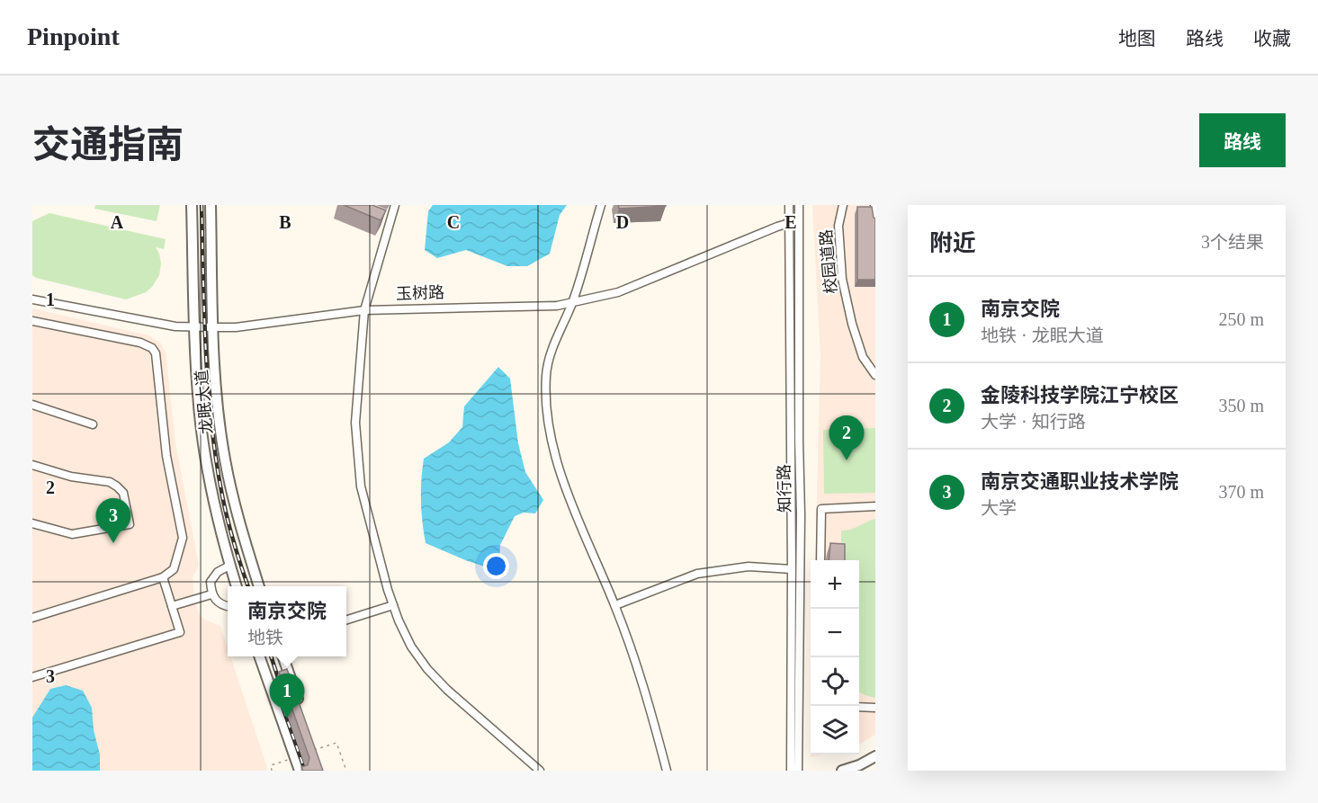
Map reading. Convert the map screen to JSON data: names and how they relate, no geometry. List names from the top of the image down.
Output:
{
  "streets": {
    "main road": ["龙眠大道"],
    "street": ["校园道路", "玉树路", "知行路"]
  },
  "crossings": [
    ["玉树路", "龙眠大道"],
    ["玉树路", "知行路"]
  ],
  "page": {
    "header": "Pinpoint",
    "nav": ["地图", "路线", "收藏"],
    "title": "交通指南",
    "buttons": "路线",
    "heading": ["附近", "3个结果"],
    "list": [
      {
        "mark": "1",
        "name": "南京交院",
        "note": "地铁 · 龙眠大道",
        "value": "250 m"
      },
      {
        "mark": "2",
        "name": "金陵科技学院江宁校区",
        "note": "大学 · 知行路",
        "value": "350 m"
      },
      {
        "mark": "3",
        "name": "南京交通职业技术学院",
        "note": "大学",
        "value": "370 m"
      }
    ],
    "pins": ["2", "3", "1"],
    "map_buttons": ["+", "−"],
    "popup": ["南京交院", "地铁"]
  },
  "grid": {
    "columns": [
      "A",
      "B",
      "C",
      "D",
      "E"
    ],
    "rows": ["1", "2", "3"]
  }
}
